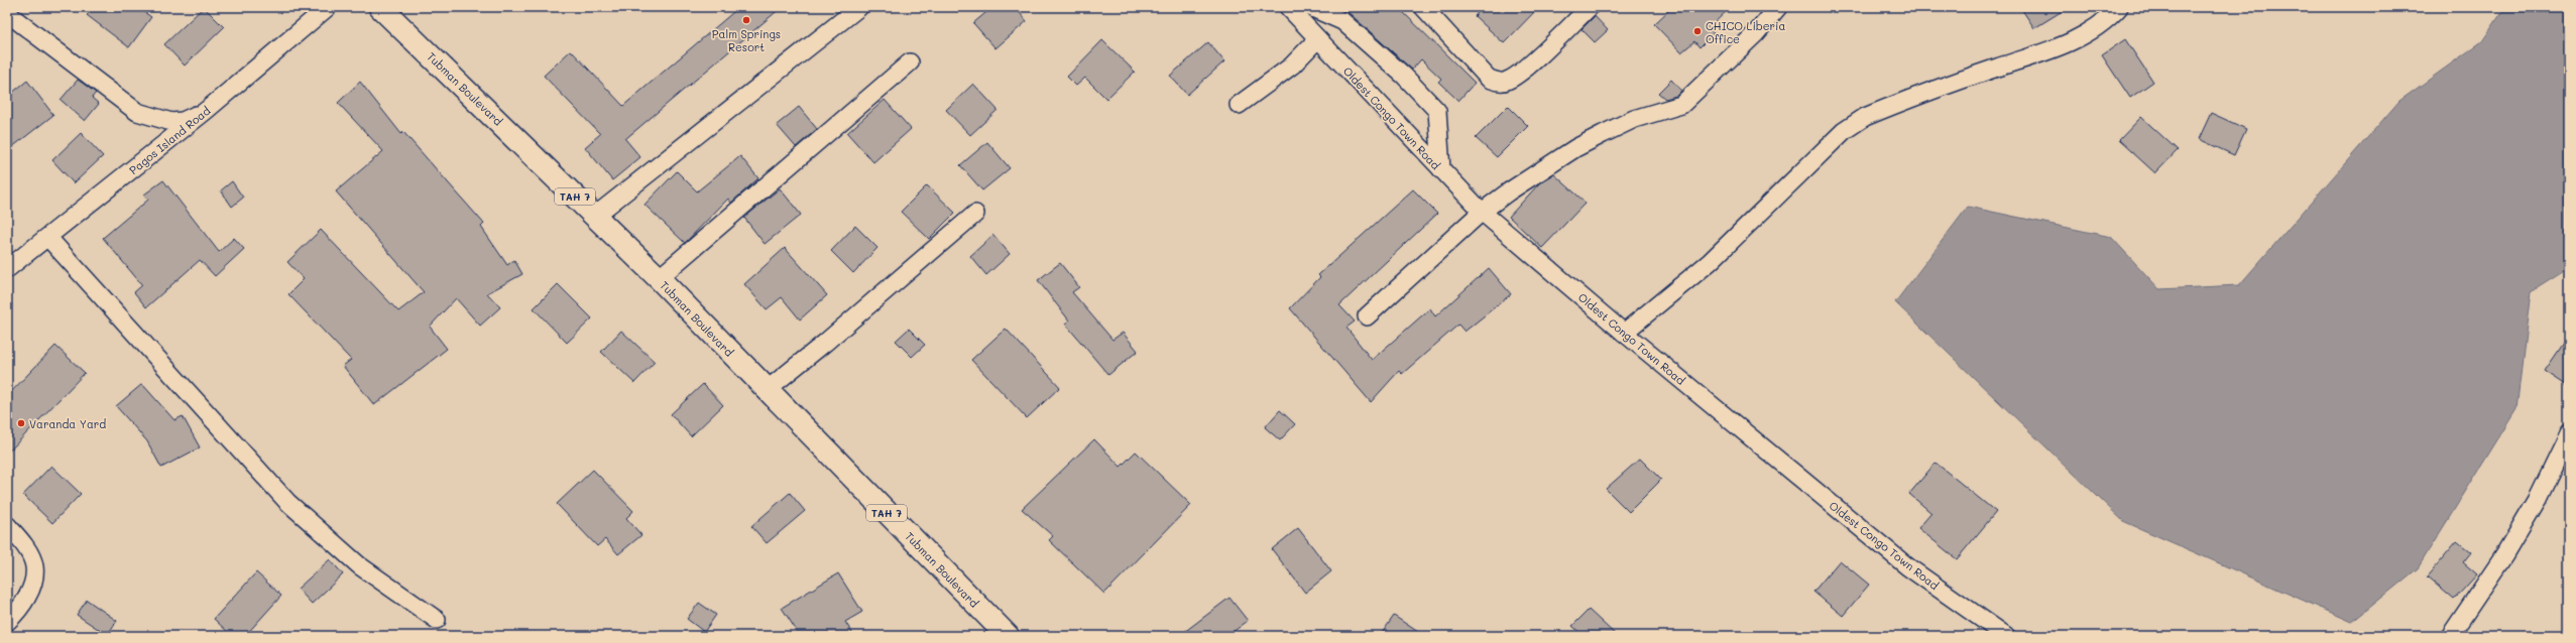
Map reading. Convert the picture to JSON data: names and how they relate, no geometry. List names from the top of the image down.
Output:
{
  "streets": {
    "highway": ["Tubman Boulevard", "TAH 7"],
    "street": ["Oldest Congo Town Road", "Pagos Island Road"]
  },
  "places": ["Palm Springs Resort", "CHICO Liberia Office", "Varanda Yard"]
}
